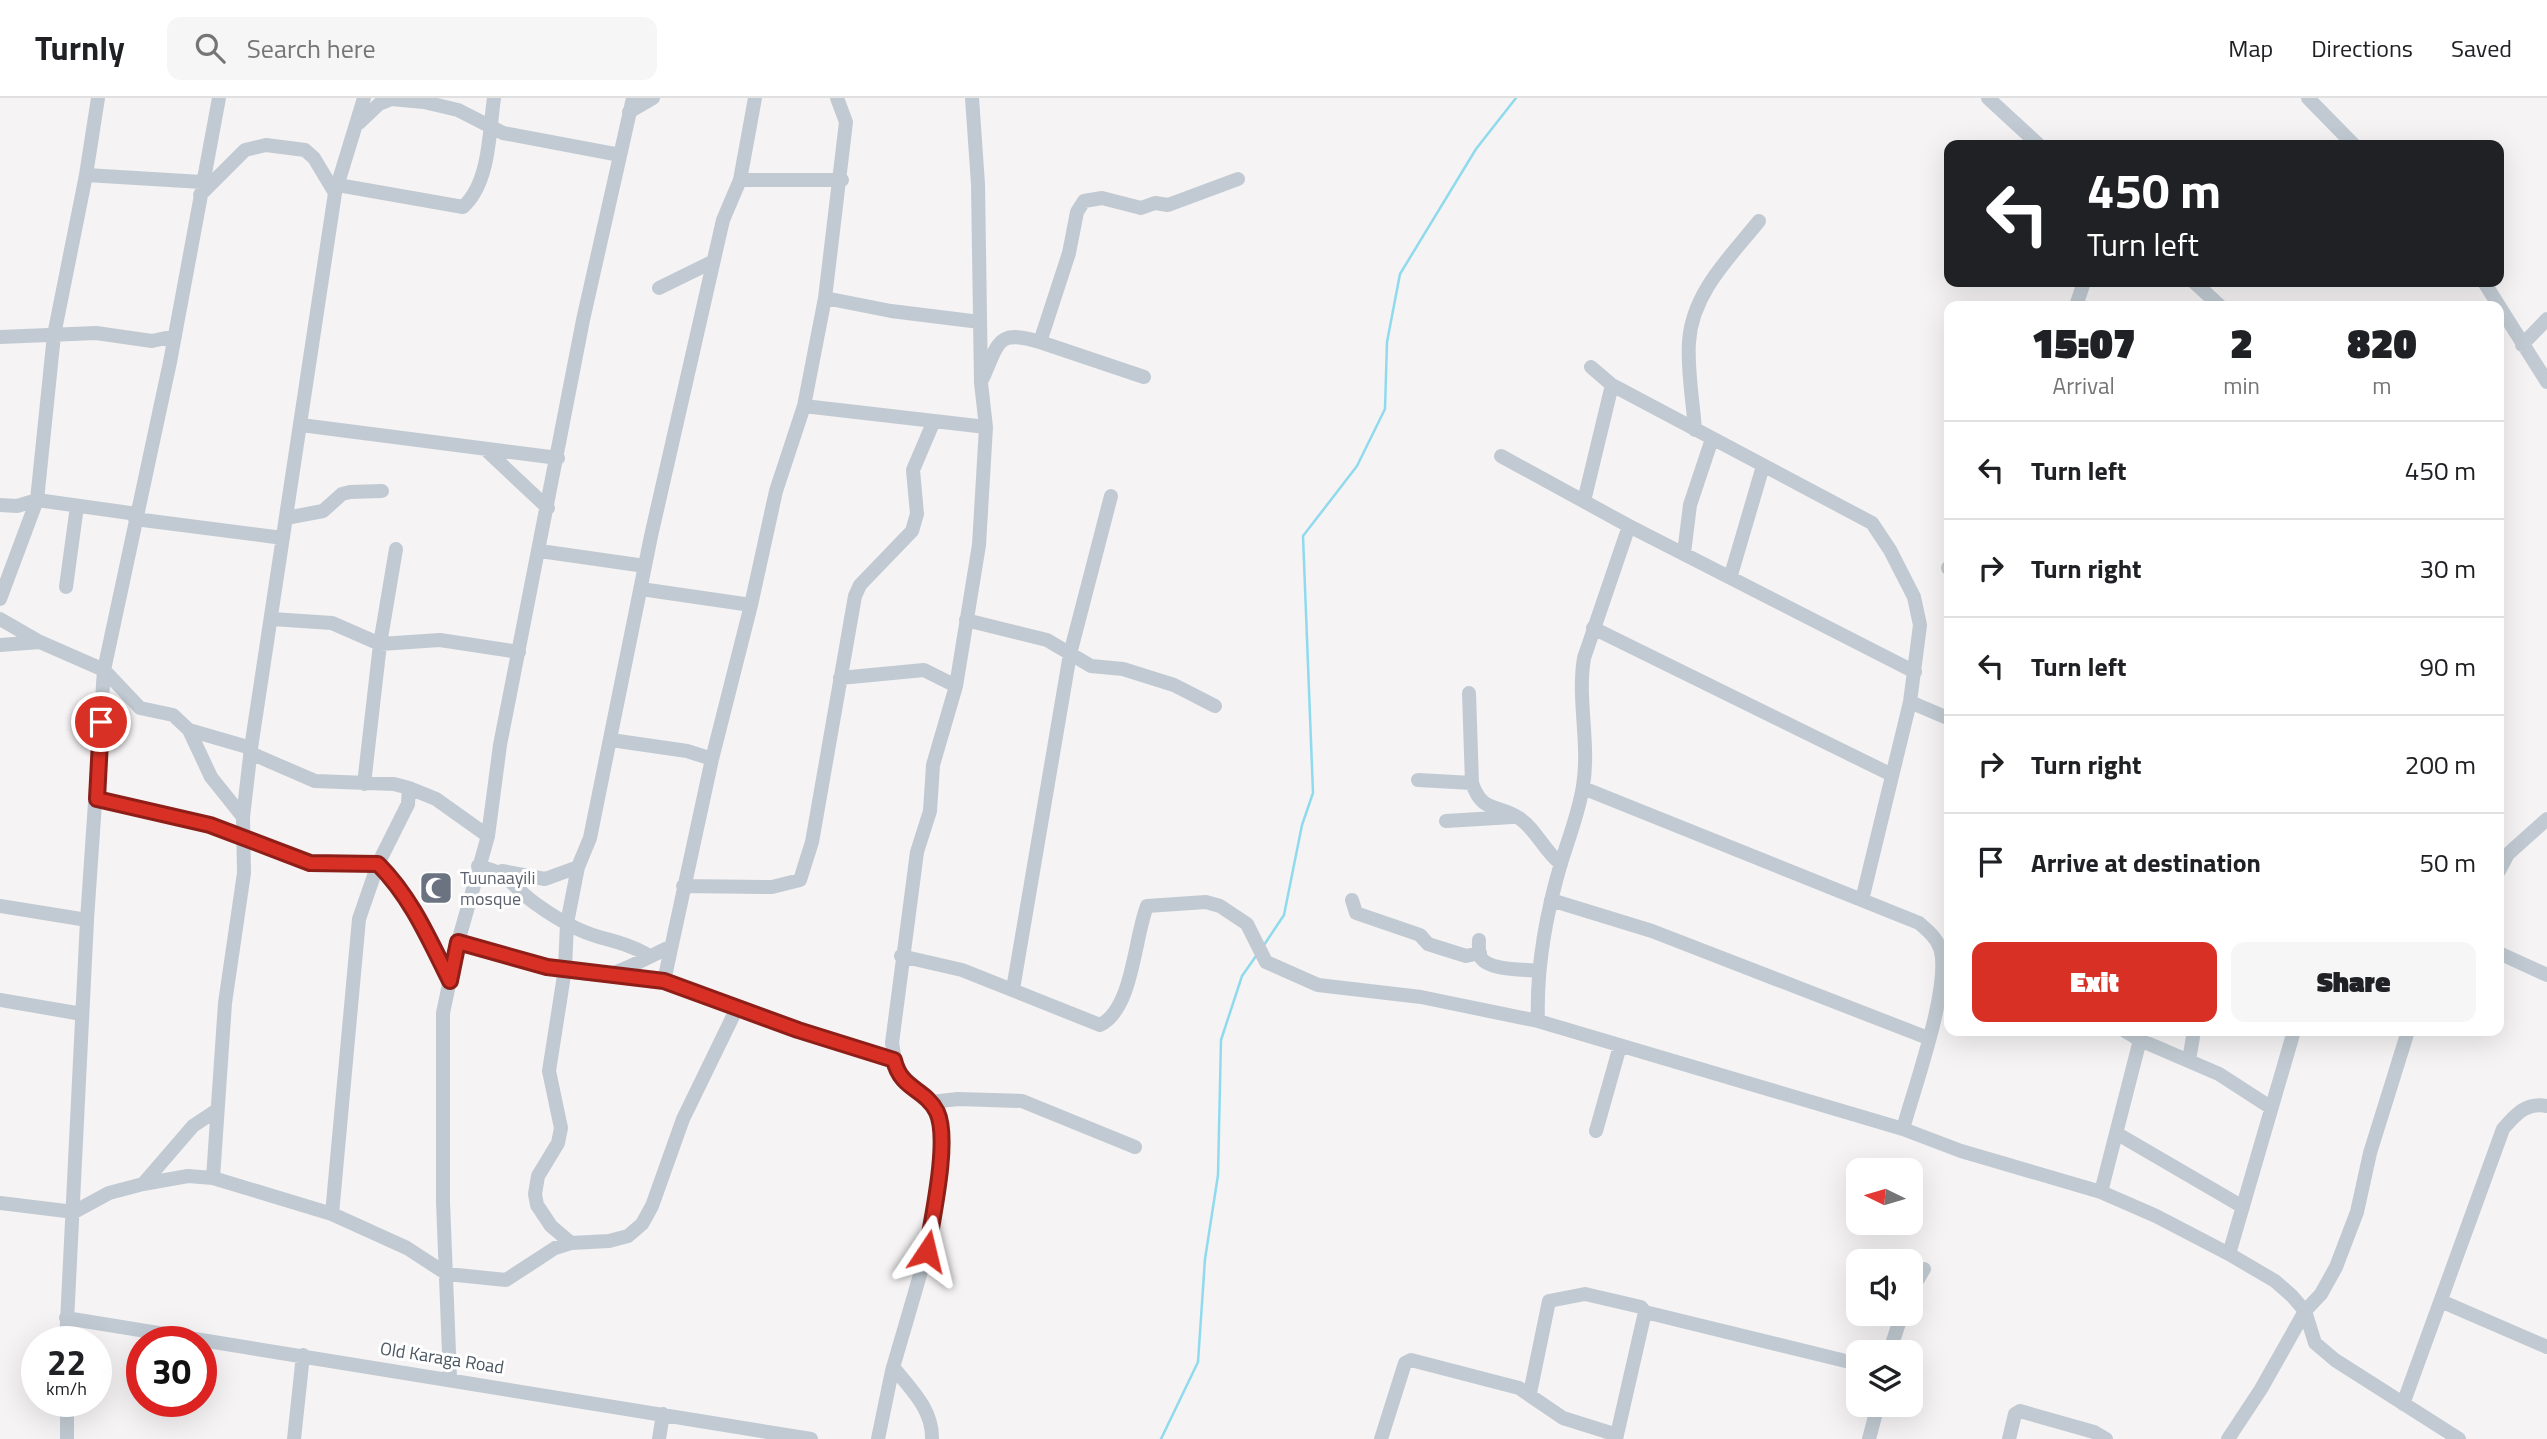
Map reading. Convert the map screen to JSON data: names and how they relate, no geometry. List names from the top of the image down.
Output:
{
  "streets": {
    "street": ["Old Karaga Road"]
  },
  "places": {
    "mosque": ["Tuunaayili mosque"]
  },
  "north": "left",
  "page": {
    "header": "Turnly",
    "search": "Search here",
    "nav": ["Map", "Directions", "Saved"],
    "turn": ["450 m", "Turn left"],
    "eta": [
      "15:07",
      "Arrival",
      "2",
      "min",
      "820",
      "m"
    ],
    "list": [
      {
        "name": "Turn left",
        "value": "450 m"
      },
      {
        "name": "Turn right",
        "value": "30 m"
      },
      {
        "name": "Turn left",
        "value": "90 m"
      },
      {
        "name": "Turn right",
        "value": "200 m"
      },
      {
        "name": "Arrive at destination",
        "value": "50 m"
      }
    ],
    "buttons": ["Exit", "Share"],
    "speed": "22 km/h",
    "limit": "30"
  }
}
